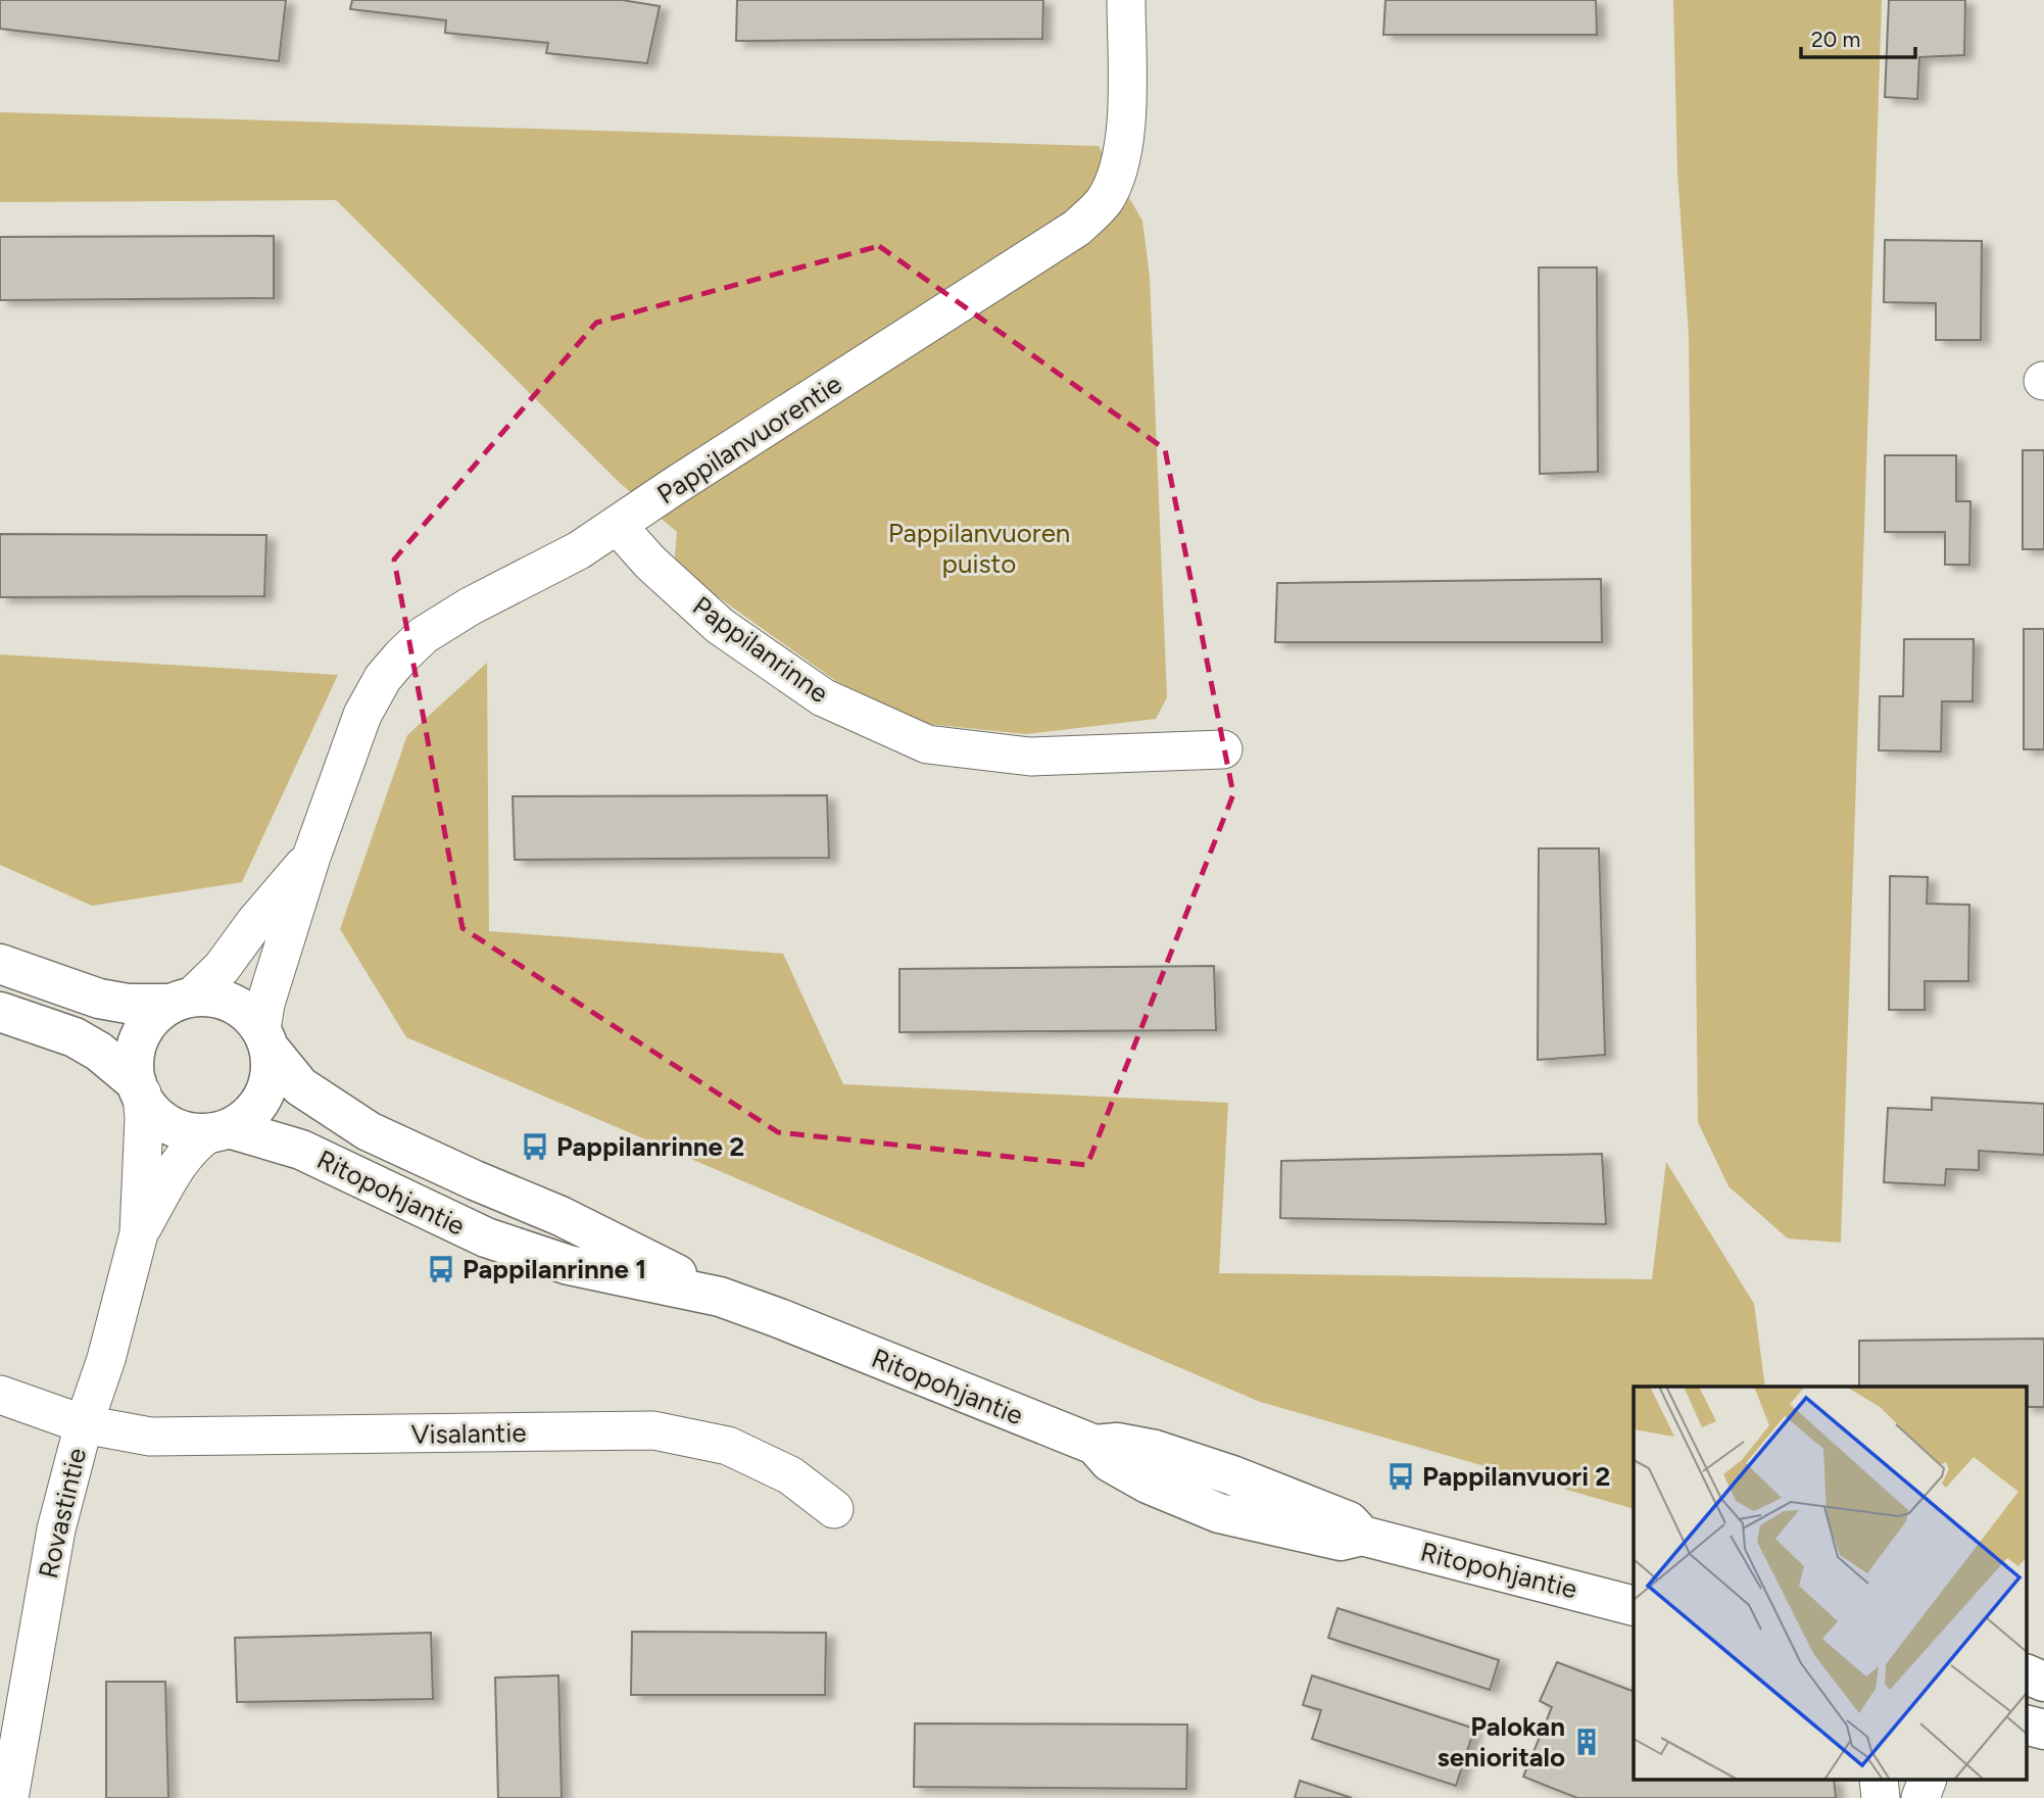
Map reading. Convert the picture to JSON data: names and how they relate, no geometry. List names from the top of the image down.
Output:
{
  "streets": {
    "main road": ["Ritopohjantie"],
    "street": [
      "Pappilanvuorentie",
      "Pappilanrinne",
      "Visalantie",
      "Rovastintie"
    ]
  },
  "crossings": [
    ["Pappilanvuorentie", "Pappilanrinne"],
    ["Pappilanvuorentie", "Ritopohjantie"],
    ["Pappilanvuorentie", "Rovastintie"],
    ["Ritopohjantie", "Rovastintie"],
    ["Visalantie", "Rovastintie"]
  ],
  "parks": ["Pappilanvuoren puisto"],
  "places": {
    "bus stop": ["Pappilanrinne 2", "Pappilanrinne 1", "Pappilanvuori 2"],
    "building": ["Palokan senioritalo"]
  },
  "scale_bar": "20 m"
}
